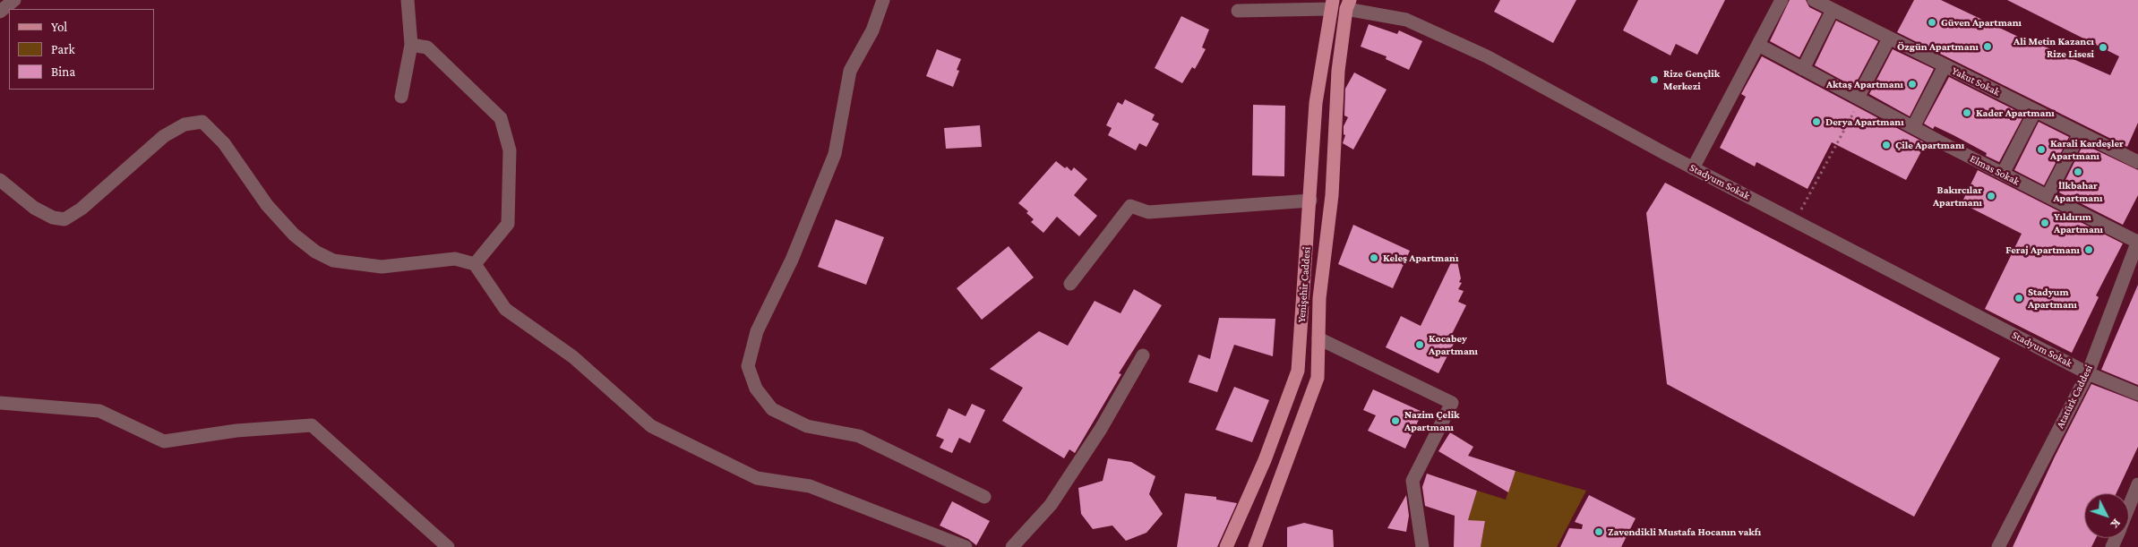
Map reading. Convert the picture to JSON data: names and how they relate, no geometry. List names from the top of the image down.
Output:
{
  "streets": {
    "main road": ["Yenişehir Caddesi"],
    "street": [
      "Yakut Sokak",
      "Elmas Sokak",
      "Stadyum Sokak",
      "Atatürk Caddesi"
    ]
  },
  "crossings": [
    ["Elmas Sokak", "Atatürk Caddesi"],
    ["Stadyum Sokak", "Yenişehir Caddesi"],
    ["Stadyum Sokak", "Atatürk Caddesi"]
  ],
  "places": [
    "Güven Apartmanı",
    "Özgün Apartmanı",
    "Ali Metin Kazancı Rize Lisesi",
    "Rize Gençlik Merkezi",
    "Aktaş Apartmanı",
    "Kader Apartmanı",
    "Derya Apartmanı",
    "Çile Apartmanı",
    "Karali Kardeşler Apartmanı",
    "İlkbahar Apartmanı",
    "Bakırcılar Apartmanı",
    "Yıldırım Apartmanı",
    "Feraj Apartmanı",
    "Keleş Apartmanı",
    "Stadyum Apartmanı",
    "Kocabey Apartmanı",
    "Nazim Çelik Apartmanı",
    "Zavendikli Mustafa Hocanın vakfı"
  ],
  "legend": ["Yol", "Park", "Bina"],
  "north": "bottom right"
}
